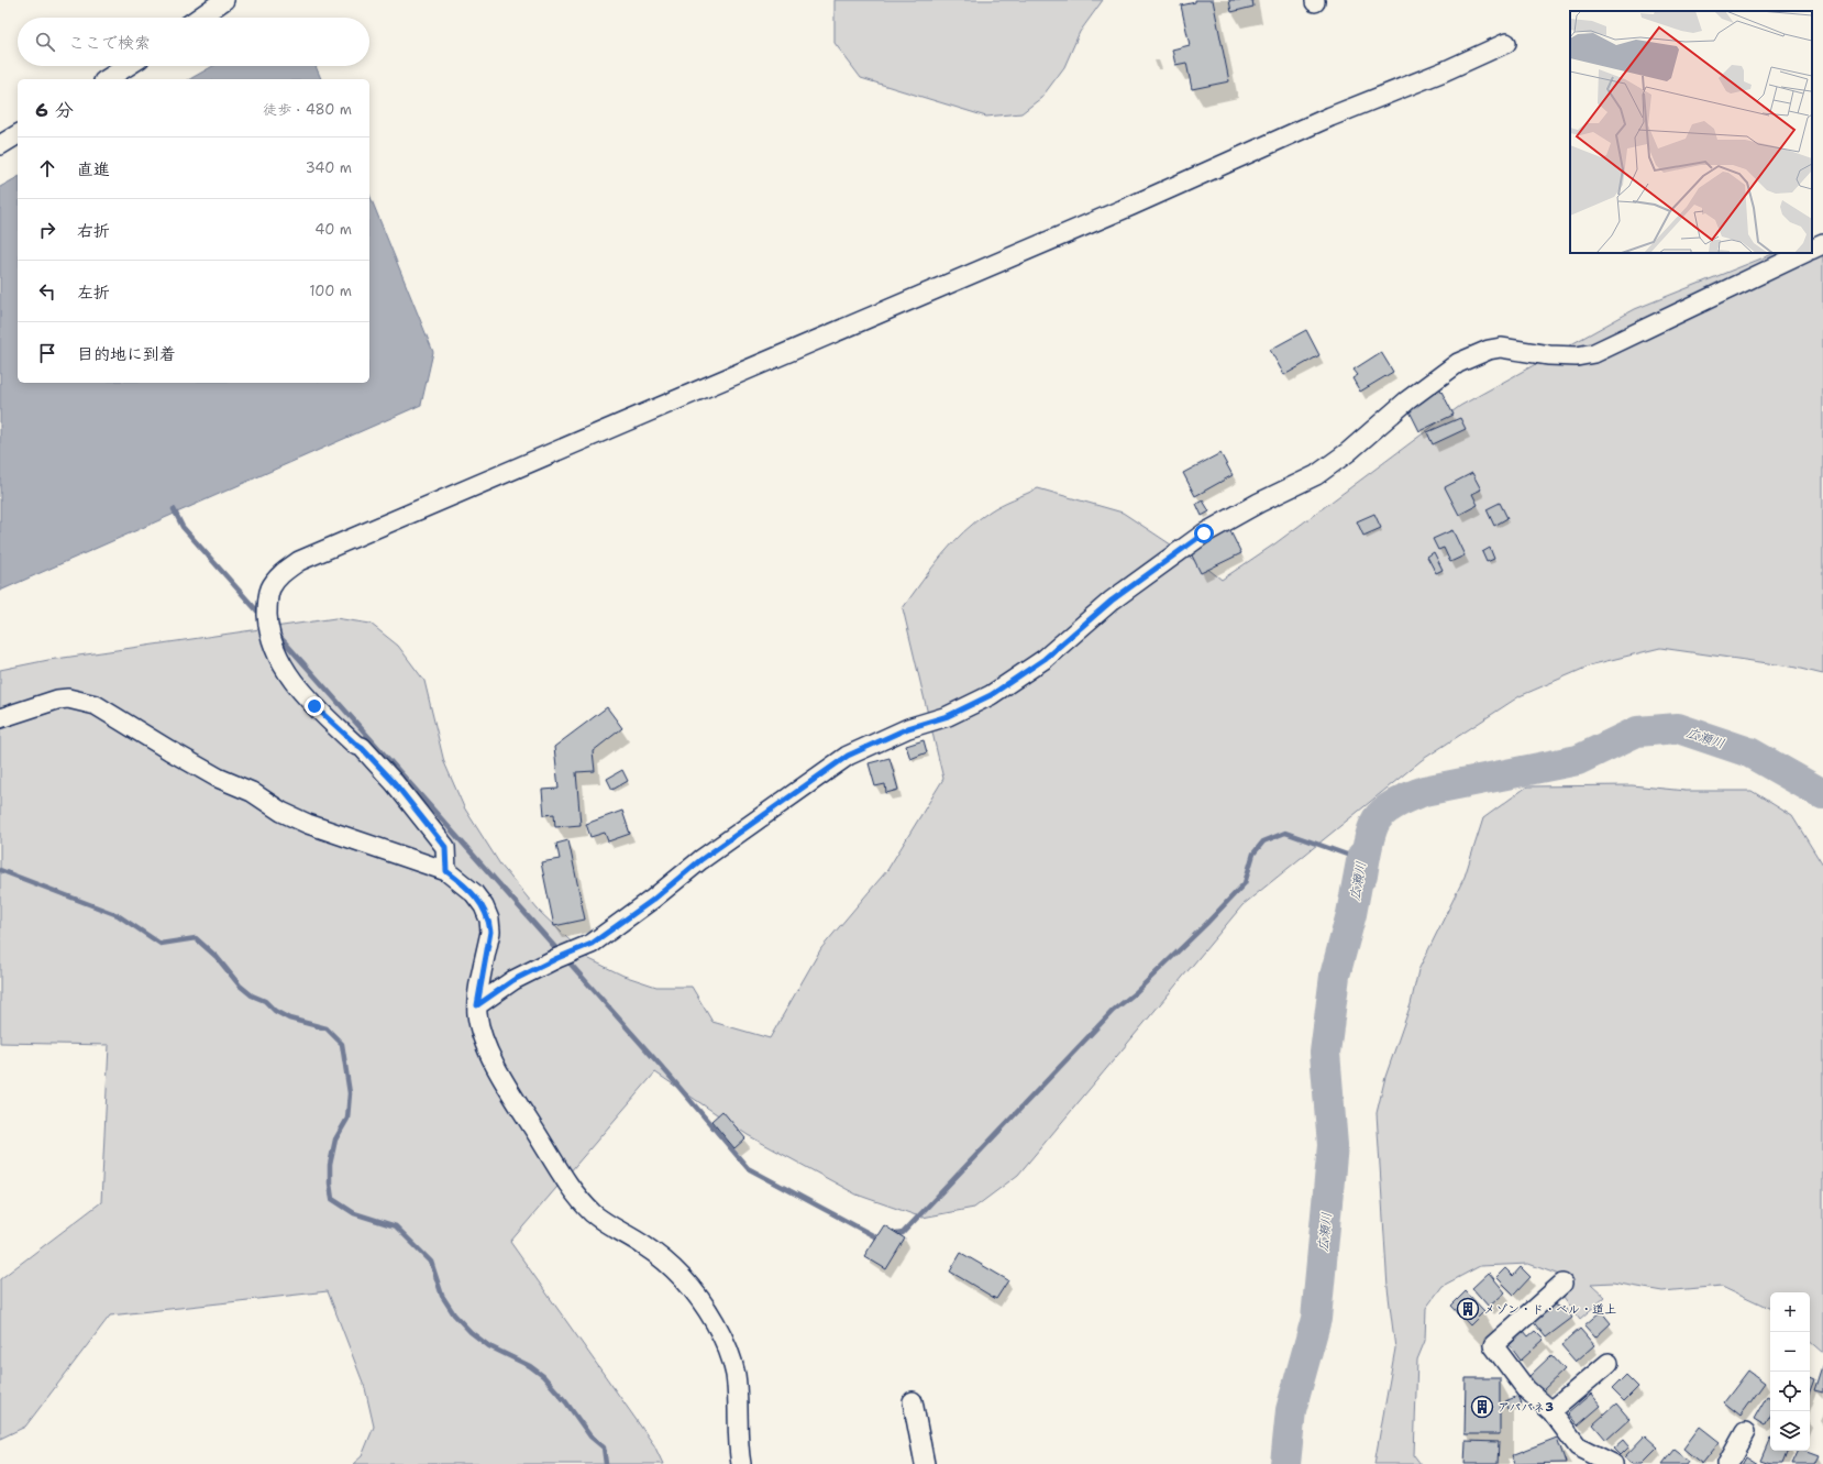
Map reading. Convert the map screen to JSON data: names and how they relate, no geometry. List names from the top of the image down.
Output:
{
  "water": ["広瀬川"],
  "places": {
    "building": ["メゾン・ド・ベル・道上", "アパパネ3"]
  },
  "page": {
    "search": "ここで検索",
    "heading": ["6 分", "徒歩 · 480 m"],
    "list": [
      ["直進", "340 m"],
      ["右折", "40 m"],
      ["左折", "100 m"],
      "目的地に到着"
    ],
    "map_buttons": ["+", "−"]
  }
}
